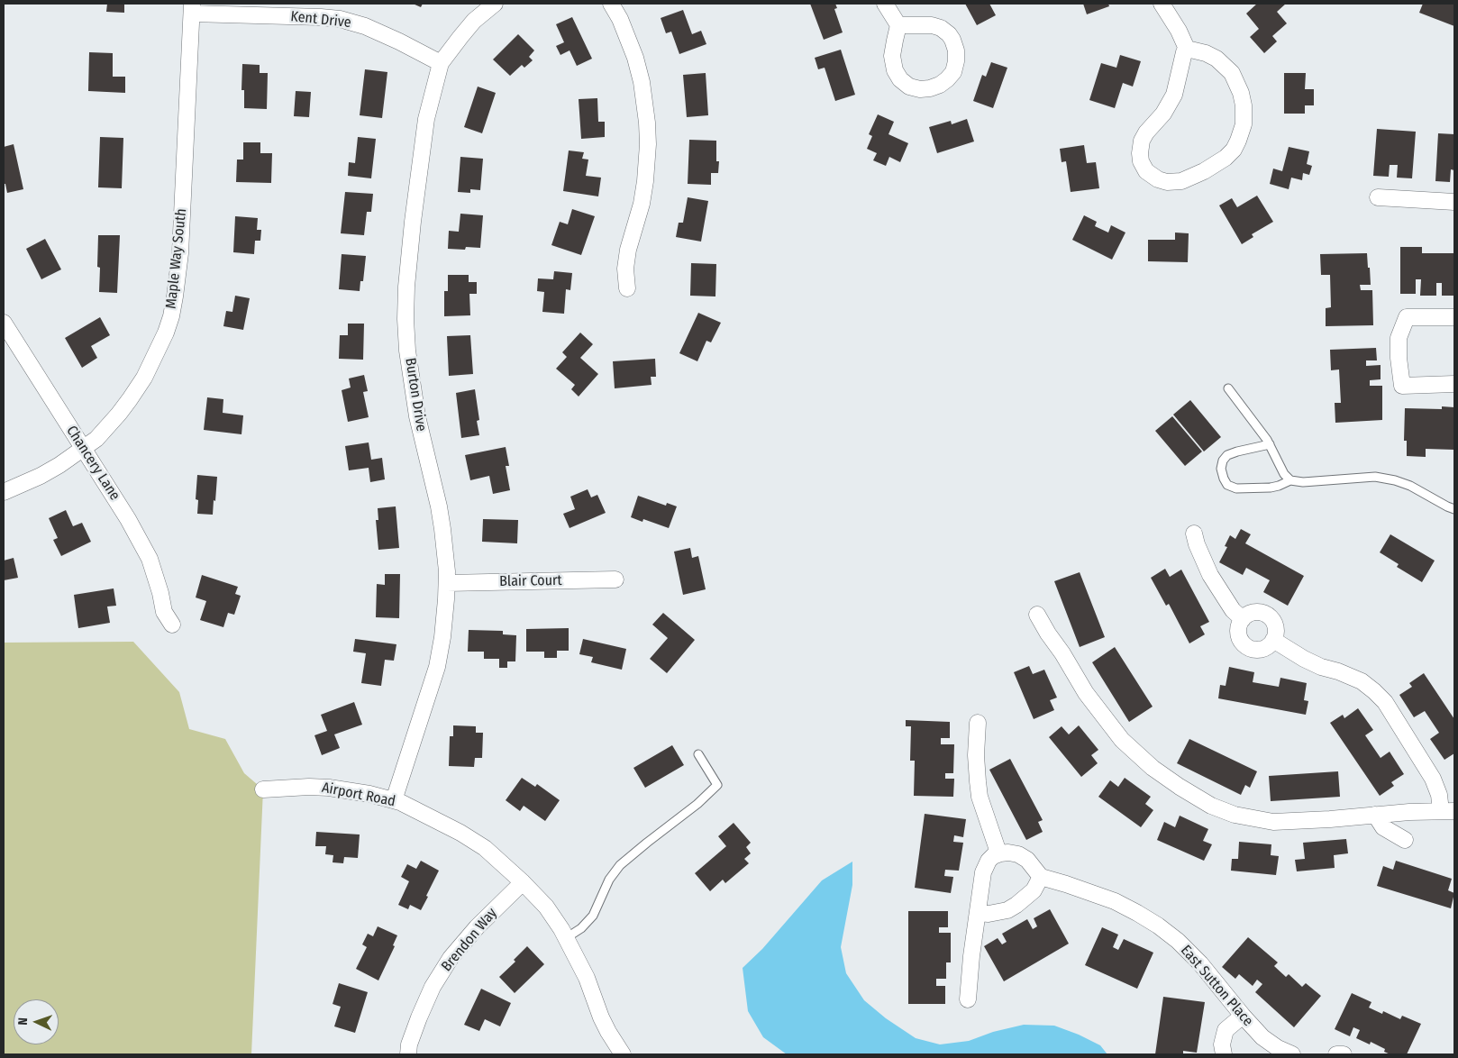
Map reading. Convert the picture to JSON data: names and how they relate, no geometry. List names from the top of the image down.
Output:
{
  "streets": {
    "street": [
      "Kent Drive",
      "Maple Way South",
      "Burton Drive",
      "Chancery Lane",
      "Blair Court",
      "Airport Road",
      "Brendon Way",
      "East Sutton Place"
    ]
  },
  "crossings": [
    ["Kent Drive", "Maple Way South"],
    ["Kent Drive", "Burton Drive"],
    ["Maple Way South", "Chancery Lane"],
    ["Burton Drive", "Blair Court"],
    ["Burton Drive", "Airport Road"],
    ["Airport Road", "Brendon Way"]
  ],
  "north": "left"
}
